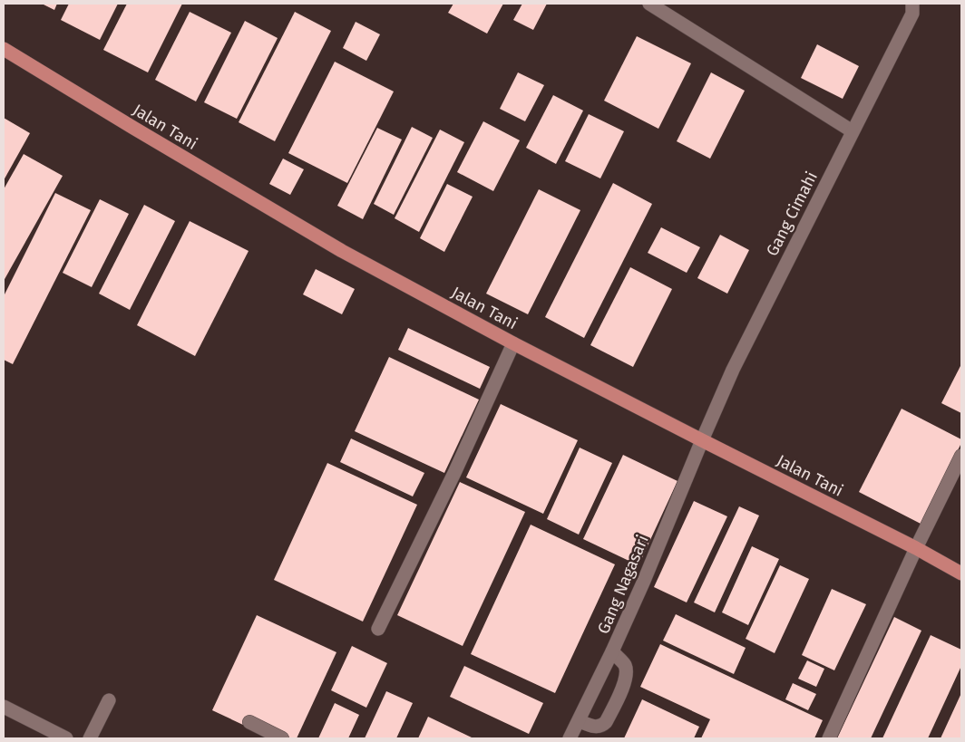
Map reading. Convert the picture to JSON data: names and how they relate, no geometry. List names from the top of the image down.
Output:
{
  "streets": {
    "highway": ["Jalan Tani"],
    "street": ["Gang Cimahi", "Gang Nagasari"]
  },
  "crossings": [
    ["Jalan Tani", "Gang Cimahi"],
    ["Jalan Tani", "Gang Nagasari"],
    ["Gang Cimahi", "Gang Nagasari"]
  ]
}
